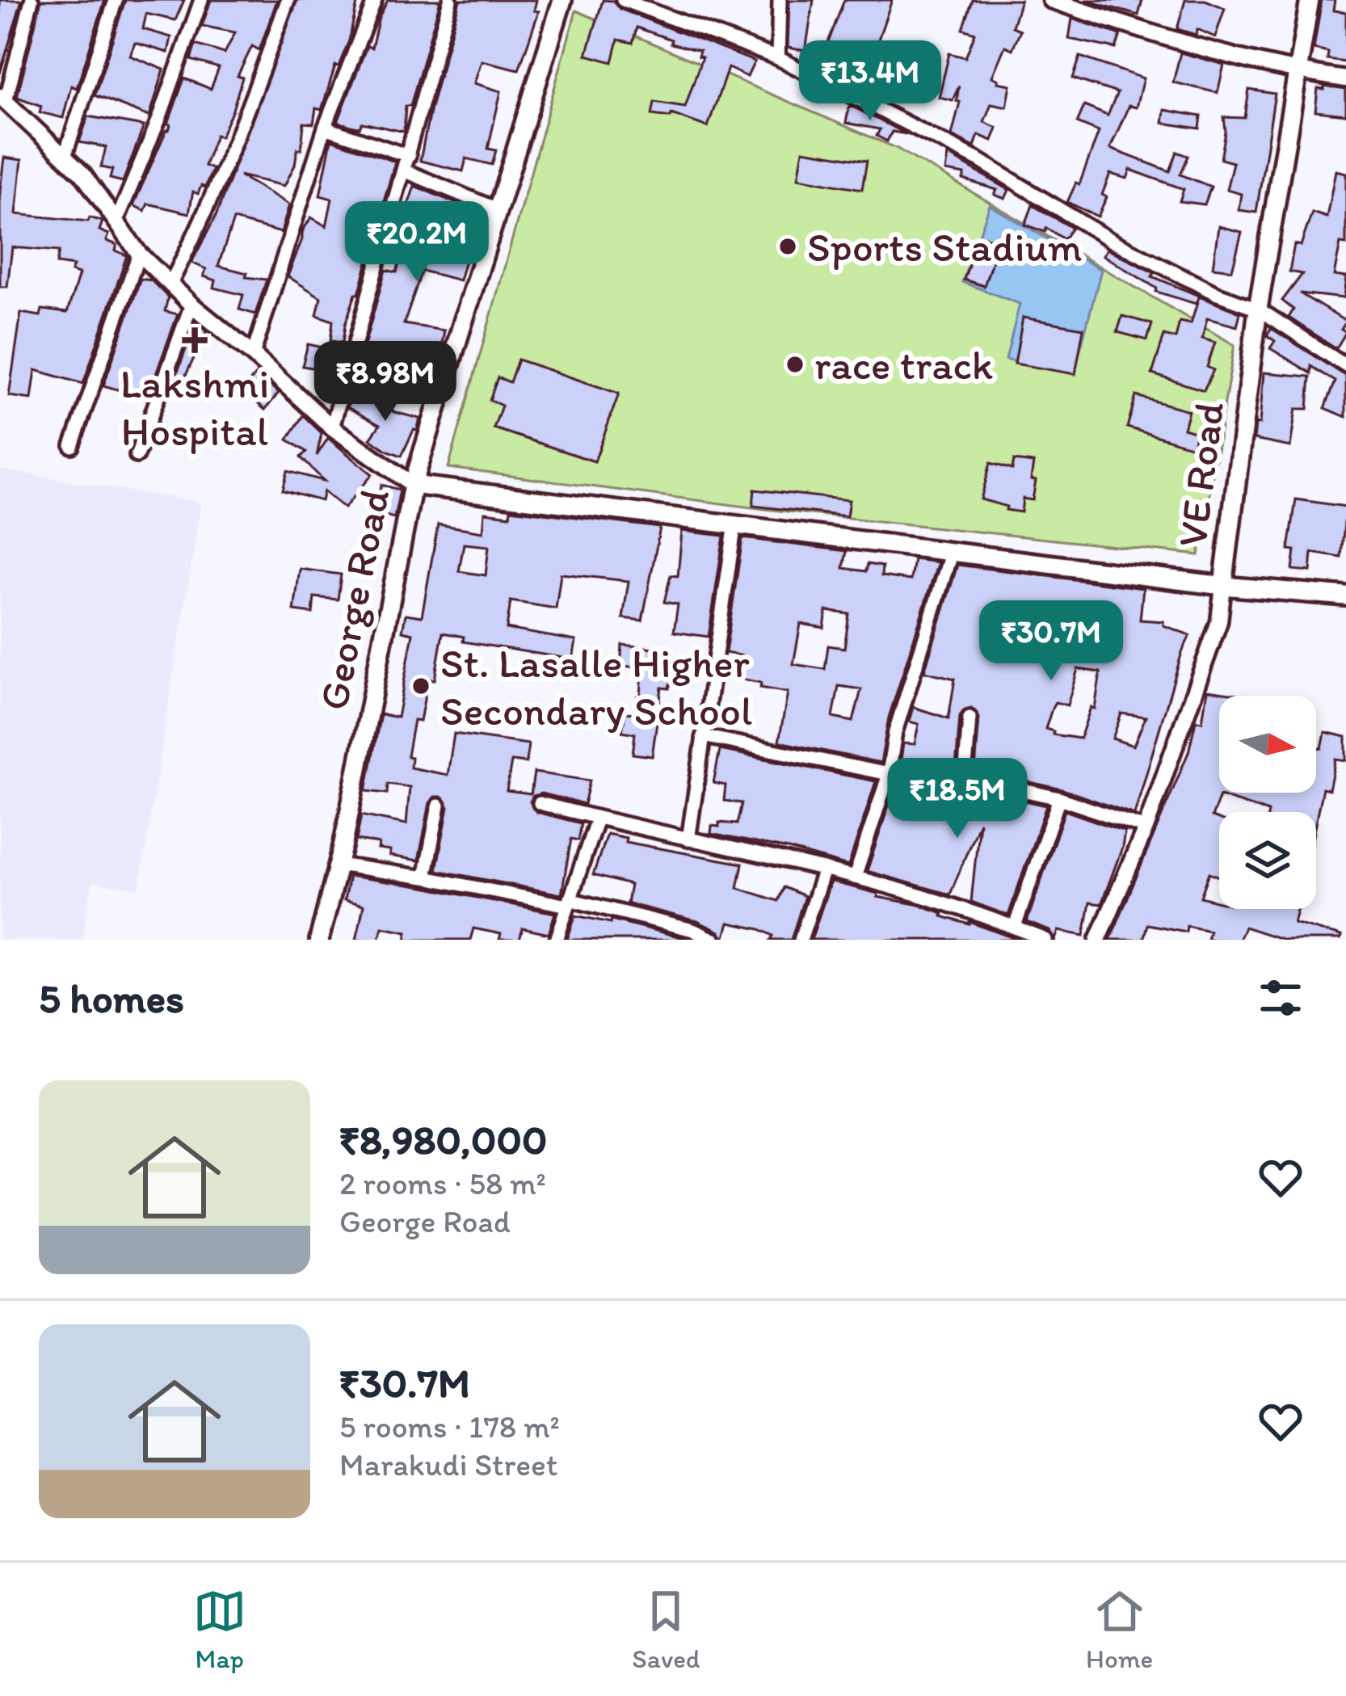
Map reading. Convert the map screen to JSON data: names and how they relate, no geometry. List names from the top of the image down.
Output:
{
  "streets": {
    "main road": ["VE Road", "George Road"]
  },
  "places": {
    "other": ["Sports Stadium", "race track", "St. Lasalle Higher Secondary School"],
    "health": ["Lakshmi Hospital"]
  },
  "north": "right",
  "page": {
    "price": [
      "₹13.4M",
      "₹20.2M",
      "₹8.98M",
      "₹30.7M",
      "₹18.5M"
    ],
    "heading": "5 homes",
    "list": [
      {
        "name": "₹8,980,000",
        "note": "2 rooms · 58 m² · George Road"
      },
      {
        "name": "₹30.7M",
        "note": "5 rooms · 178 m² · Marakudi Street"
      }
    ],
    "tabs": ["Map", "Saved", "Home"]
  }
}
